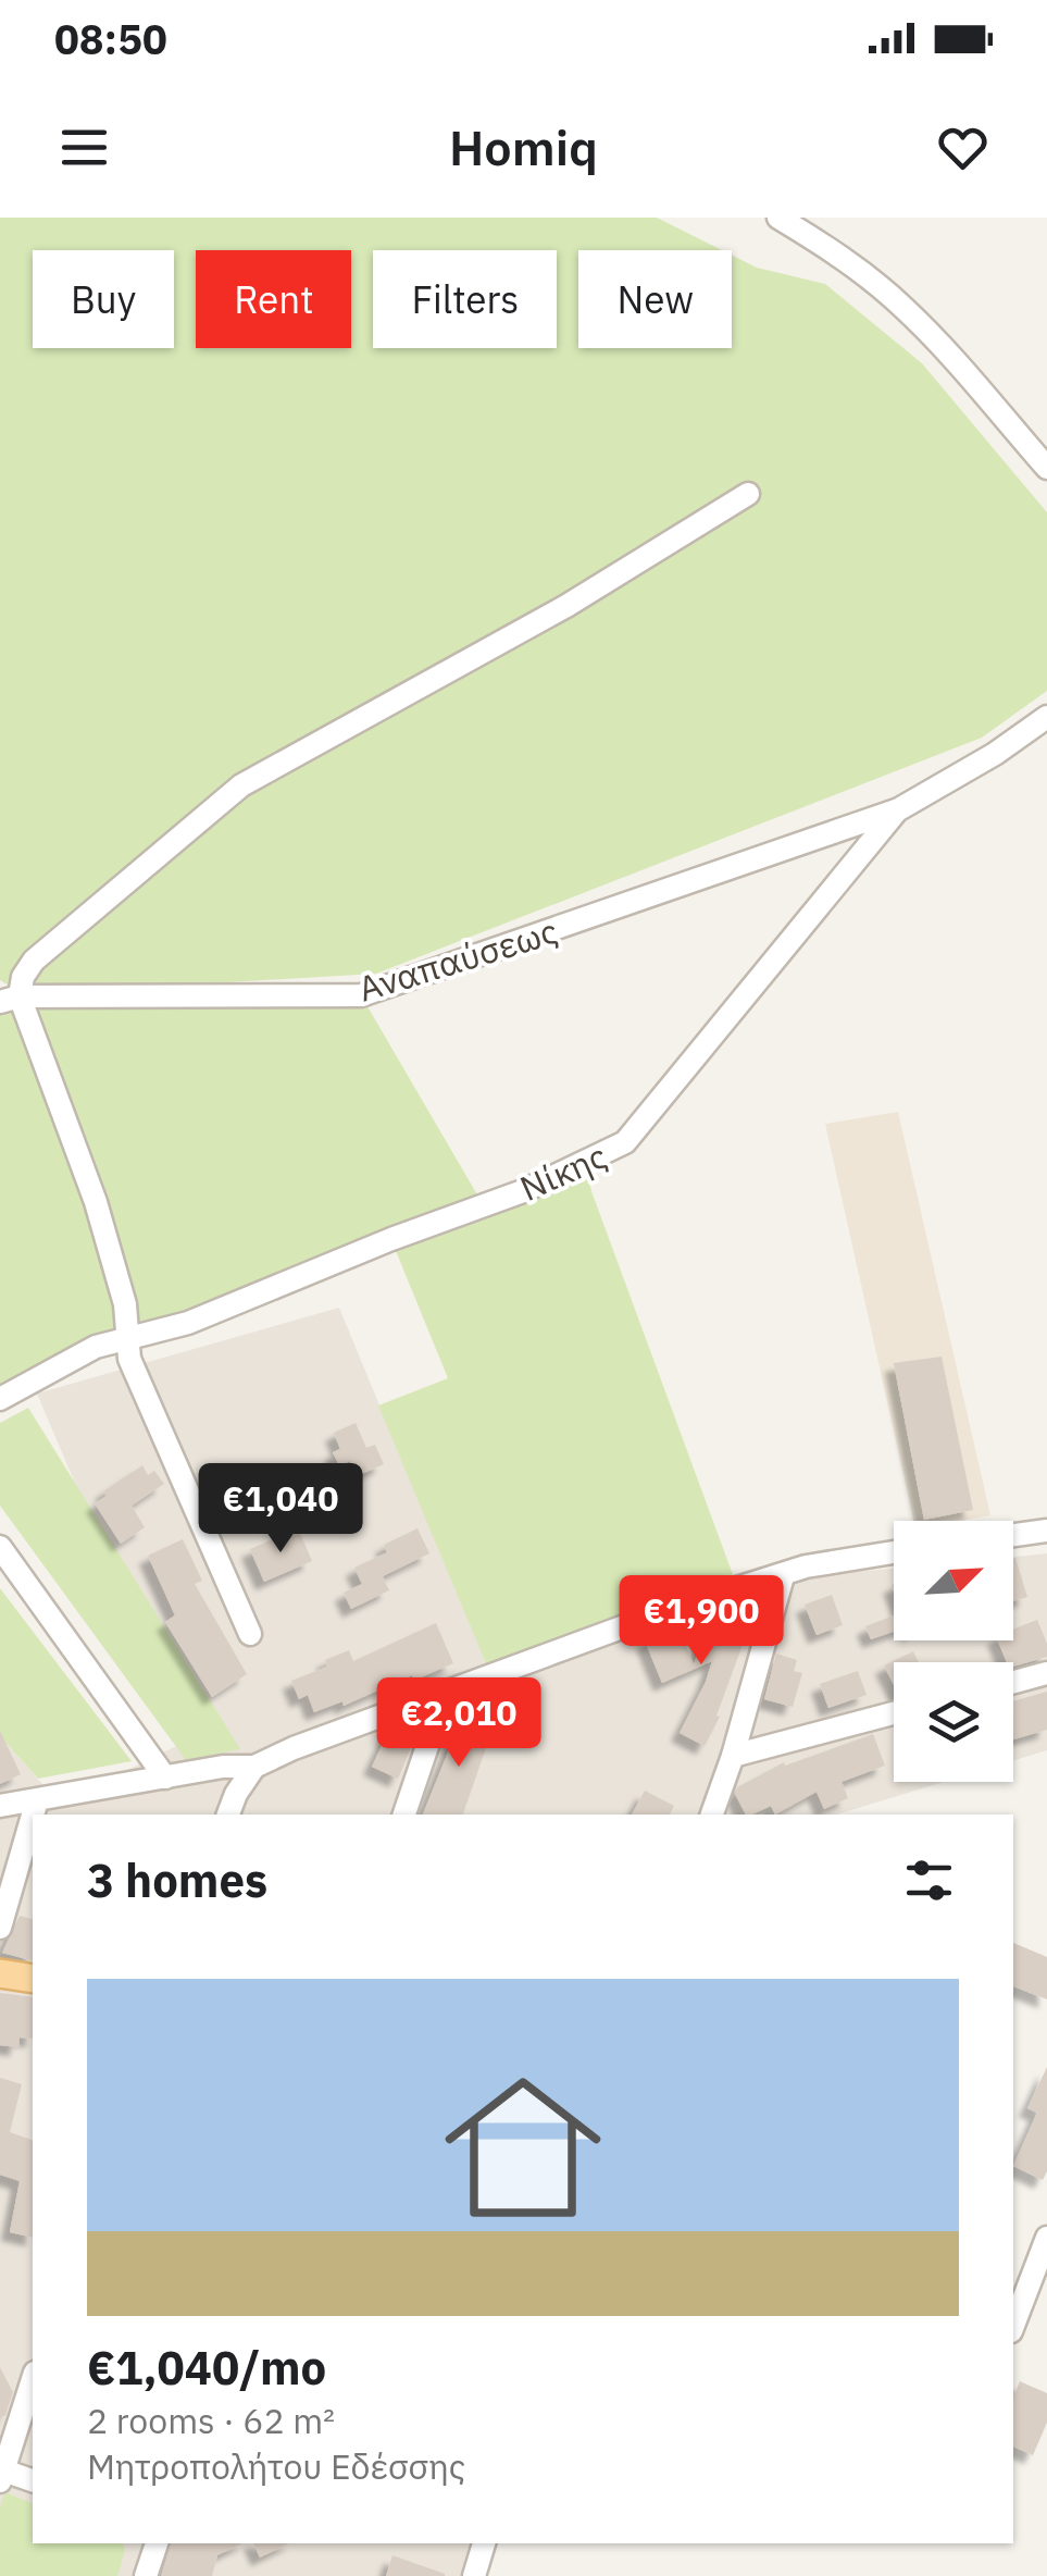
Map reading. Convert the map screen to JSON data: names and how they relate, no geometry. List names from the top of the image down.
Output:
{
  "streets": {
    "street": ["Αναπαύσεως", "Νίκης"]
  },
  "crossings": [
    ["Αναπαύσεως", "Νίκης"]
  ],
  "north": "top right",
  "page": {
    "status": "08:50",
    "header": "Homiq",
    "chip": [
      "Buy",
      "Rent",
      "Filters",
      "New"
    ],
    "price": ["€1,040", "€1,900", "€2,010"],
    "heading": "3 homes",
    "list": [
      {
        "name": "€1,040/mo",
        "note": "2 rooms · 62 m² · Μητροπολήτου Εδέσσης"
      }
    ]
  }
}
